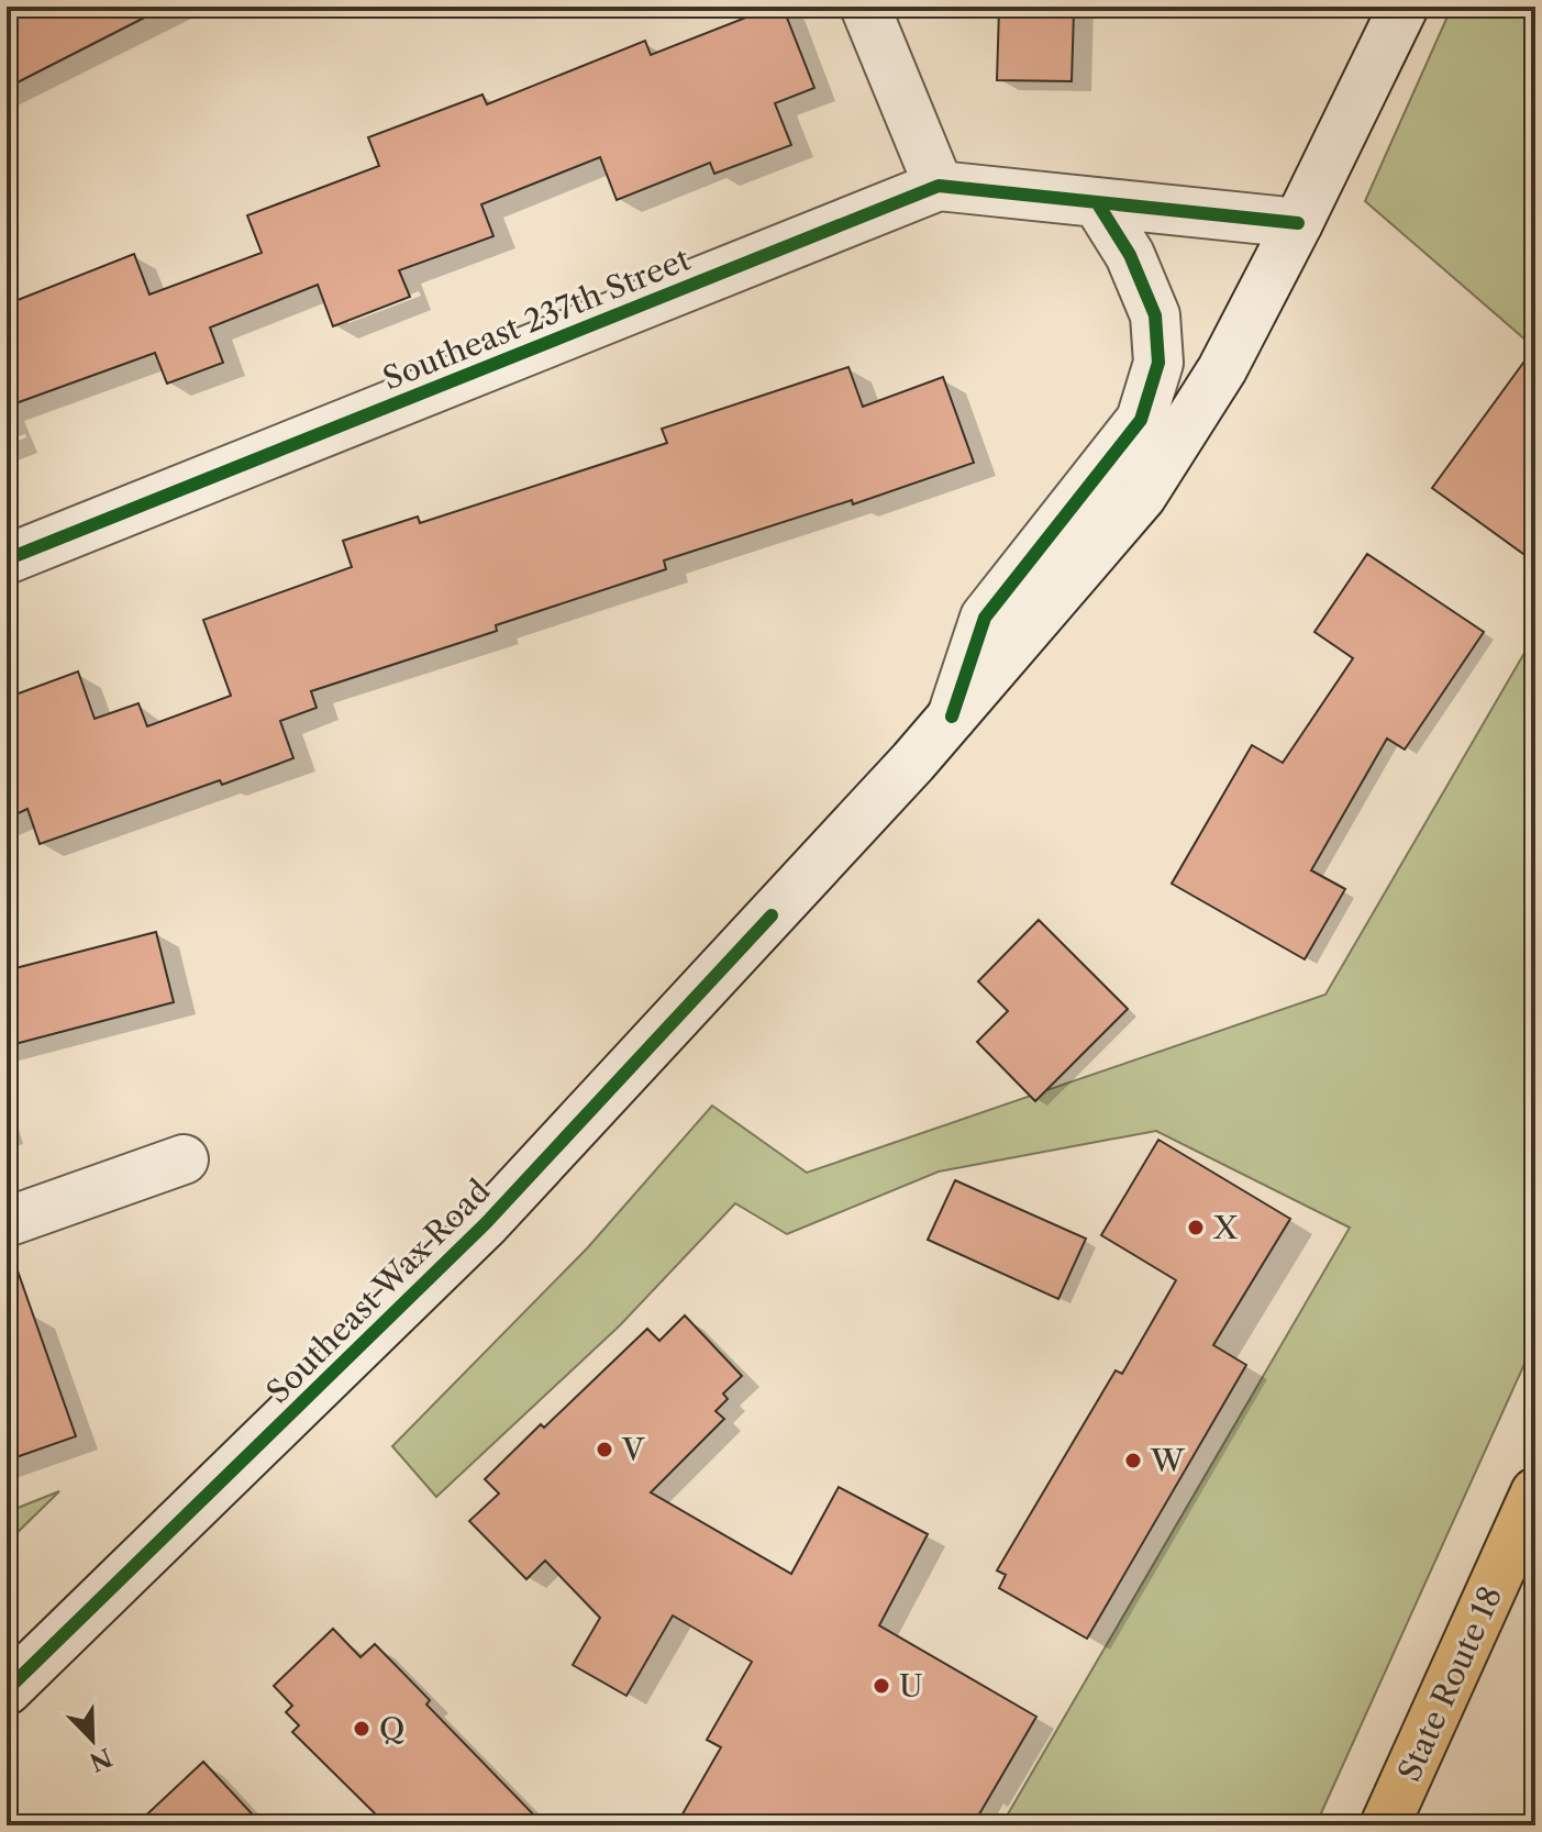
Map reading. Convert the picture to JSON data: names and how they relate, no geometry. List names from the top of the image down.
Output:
{
  "streets": {
    "highway": ["State Route 18"],
    "street": ["Southeast 237th Street", "Southeast Wax Road"]
  },
  "crossings": [
    ["Southeast 237th Street", "Southeast Wax Road"]
  ],
  "places": [
    "X",
    "V",
    "W",
    "U",
    "Q"
  ],
  "north": "bottom right"
}
